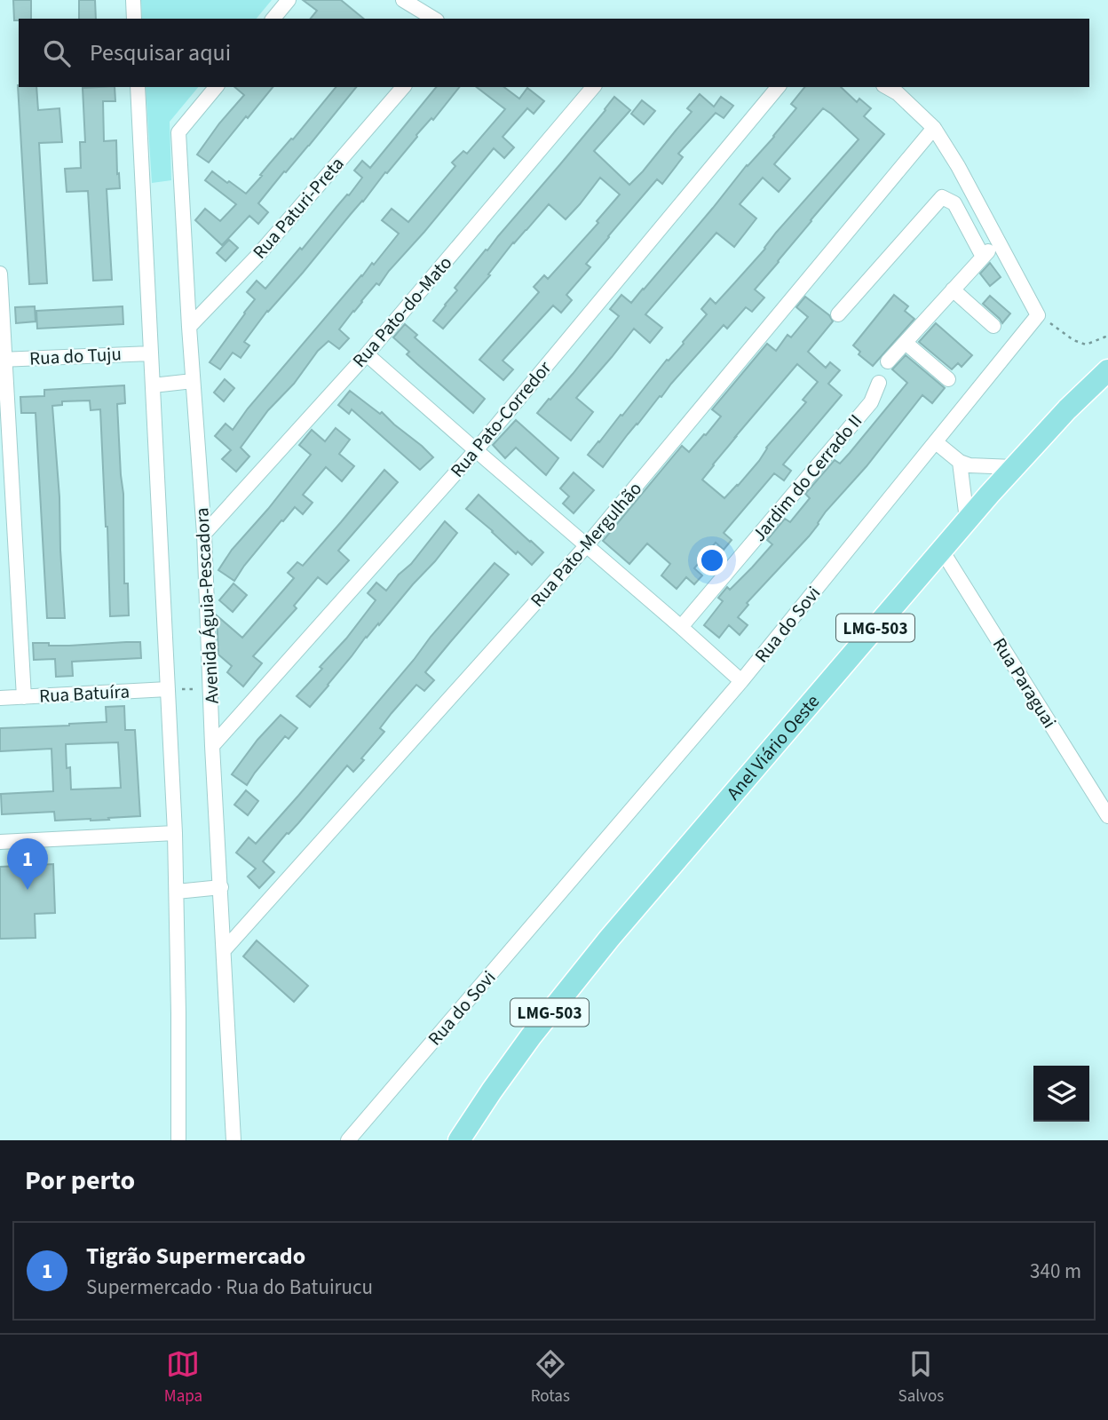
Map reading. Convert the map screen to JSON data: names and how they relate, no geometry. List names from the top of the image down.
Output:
{
  "streets": {
    "main road": ["LMG-503", "Anel Viário Oeste"],
    "street": [
      "Rua Paturi-Preta",
      "Rua Pato-do-Mato",
      "Rua do Tuju",
      "Rua Pato-Corredor",
      "Jardim do Cerrado II",
      "Rua Pato-Mergulhão",
      "Avenida Águia-Pescadora",
      "Rua do Sovi",
      "Rua Paraguai",
      "Rua Batuíra"
    ]
  },
  "crossings": [
    ["Rua Paturi-Preta", "Avenida Águia-Pescadora"],
    ["Rua Pato-do-Mato", "Avenida Águia-Pescadora"],
    ["Rua Pato-Corredor", "Avenida Águia-Pescadora"],
    ["Rua Pato-Mergulhão", "Avenida Águia-Pescadora"],
    ["Rua Paraguai", "Anel Viário Oeste"]
  ],
  "page": {
    "search": "Pesquisar aqui",
    "pins": "1",
    "heading": "Por perto",
    "list": [
      {
        "mark": "1",
        "name": "Tigrão Supermercado",
        "note": "Supermercado · Rua do Batuirucu",
        "value": "340 m"
      }
    ],
    "nav": ["Mapa", "Rotas", "Salvos"]
  }
}
